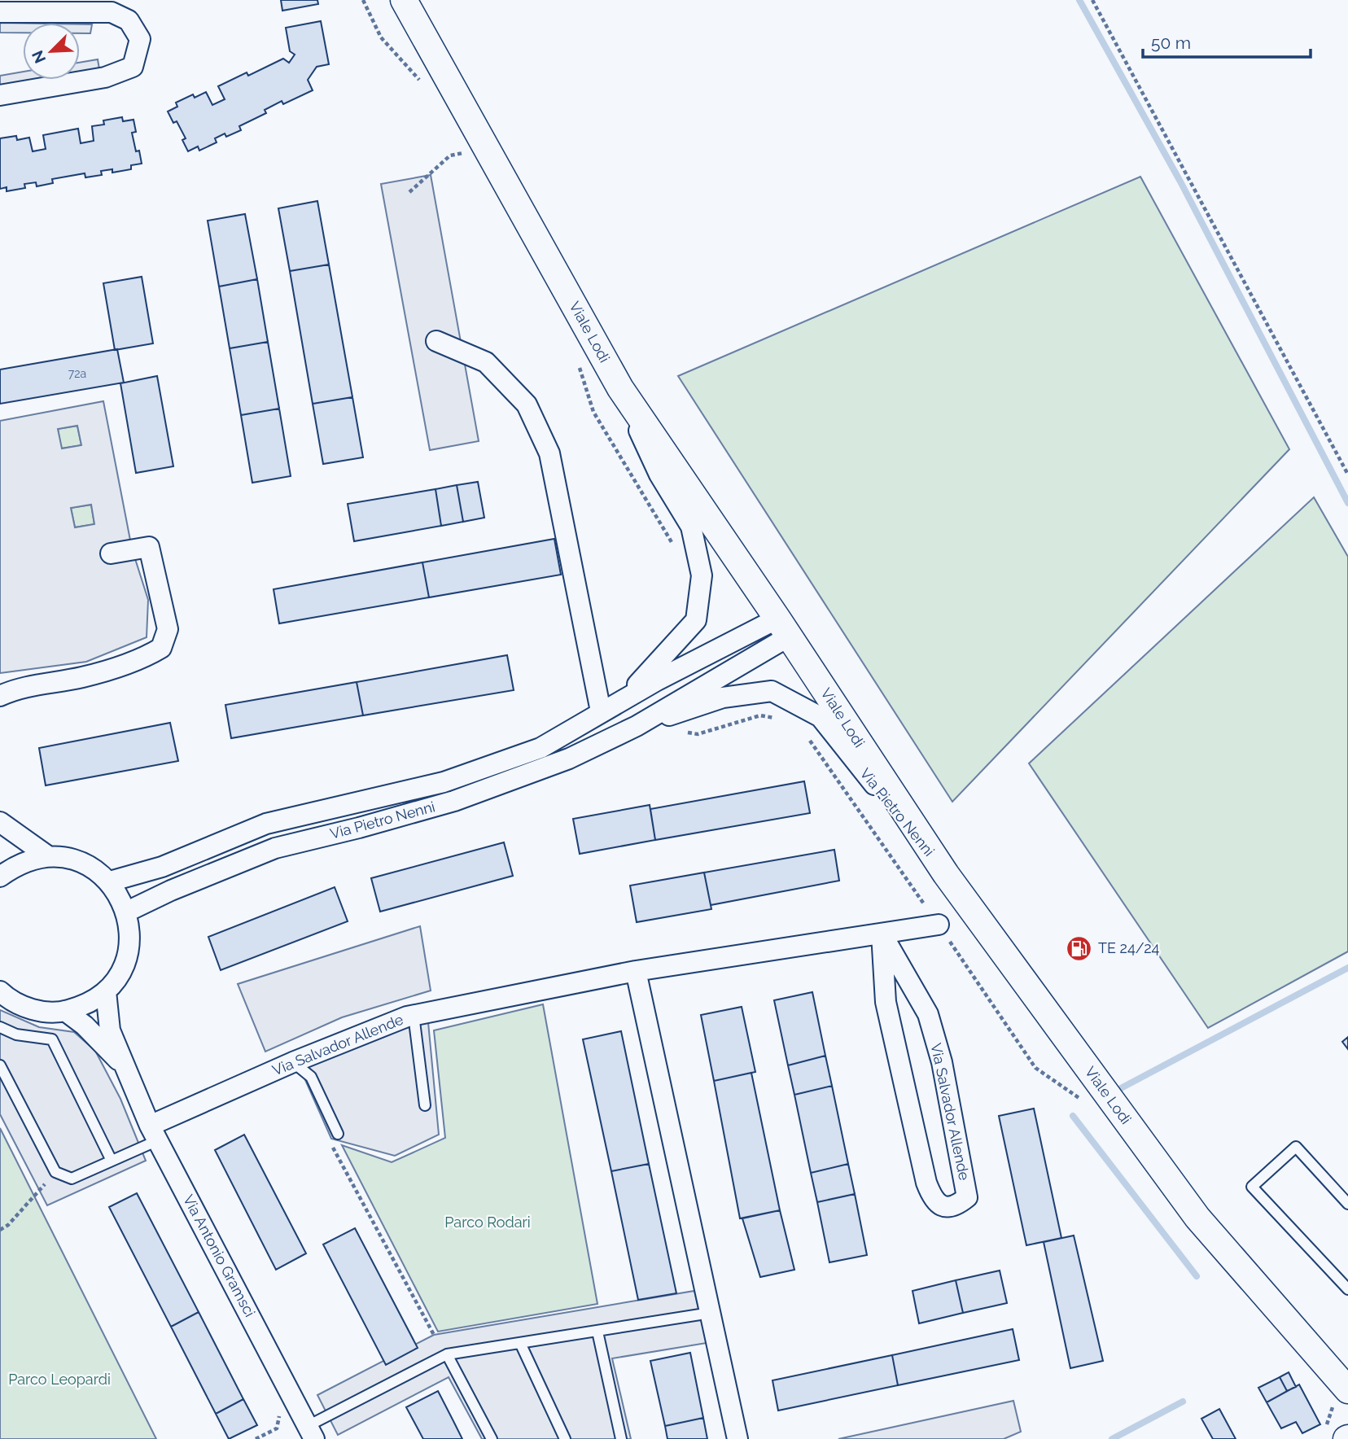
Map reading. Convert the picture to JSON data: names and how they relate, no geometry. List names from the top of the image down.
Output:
{
  "streets": {
    "street": [
      "Viale Lodi",
      "Via Pietro Nenni",
      "Via Salvador Allende",
      "Via Antonio Gramsci"
    ]
  },
  "crossings": [
    ["Viale Lodi", "Via Pietro Nenni"],
    ["Via Salvador Allende", "Via Antonio Gramsci"]
  ],
  "parks": ["Parco Rodari", "Parco Leopardi"],
  "places": {
    "fuel station": ["TE 24/24"]
  },
  "house_numbers": ["72a"],
  "scale_bar": "50 m",
  "north": "bottom left"
}
